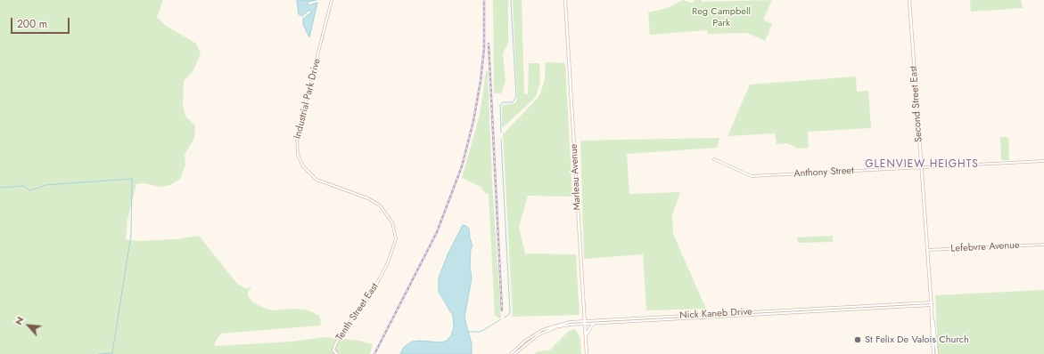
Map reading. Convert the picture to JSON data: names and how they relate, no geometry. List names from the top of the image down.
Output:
{
  "streets": {
    "main road": ["Second Street East", "Marleau Avenue"],
    "street": [
      "Industrial Park Drive",
      "Anthony Street",
      "Lefebvre Avenue",
      "Tenth Street East",
      "Nick Kaneb Drive"
    ]
  },
  "crossings": [
    ["Industrial Park Drive", "Tenth Street East"],
    ["Second Street East", "Anthony Street"],
    ["Second Street East", "Lefebvre Avenue"],
    ["Second Street East", "Nick Kaneb Drive"],
    ["Marleau Avenue", "Nick Kaneb Drive"]
  ],
  "districts": ["GLENVIEW HEIGHTS"],
  "parks": ["Reg Campbell Park"],
  "places": ["St Felix De Valois Church"],
  "scale_bar": "200 m",
  "north": "top left"
}
